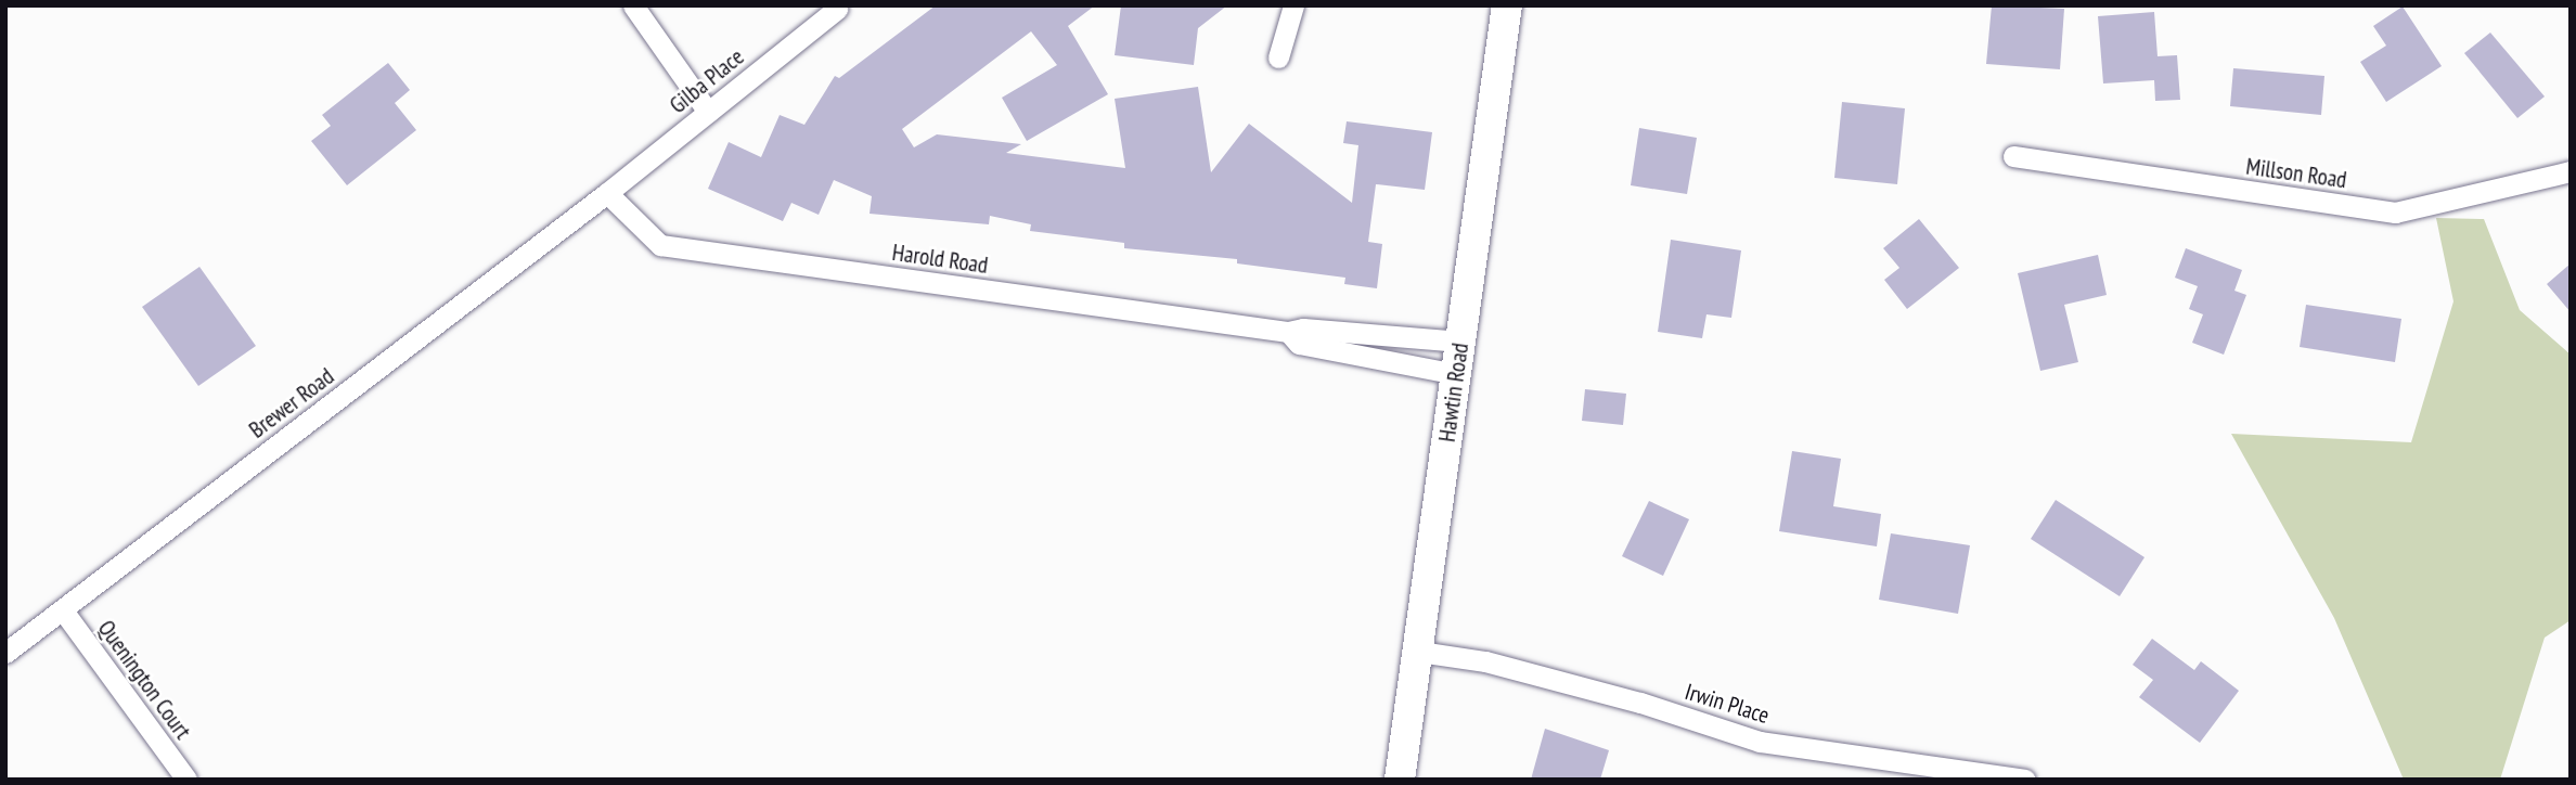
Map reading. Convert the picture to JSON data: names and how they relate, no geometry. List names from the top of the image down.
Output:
{
  "streets": {
    "main road": ["Hawtin Road"],
    "street": [
      "Gilba Place",
      "Millson Road",
      "Harold Road",
      "Brewer Road",
      "Quenington Court",
      "Irwin Place"
    ]
  },
  "crossings": [
    ["Gilba Place", "Harold Road"],
    ["Gilba Place", "Brewer Road"],
    ["Harold Road", "Hawtin Road"],
    ["Harold Road", "Brewer Road"],
    ["Hawtin Road", "Irwin Place"],
    ["Brewer Road", "Quenington Court"]
  ]
}
